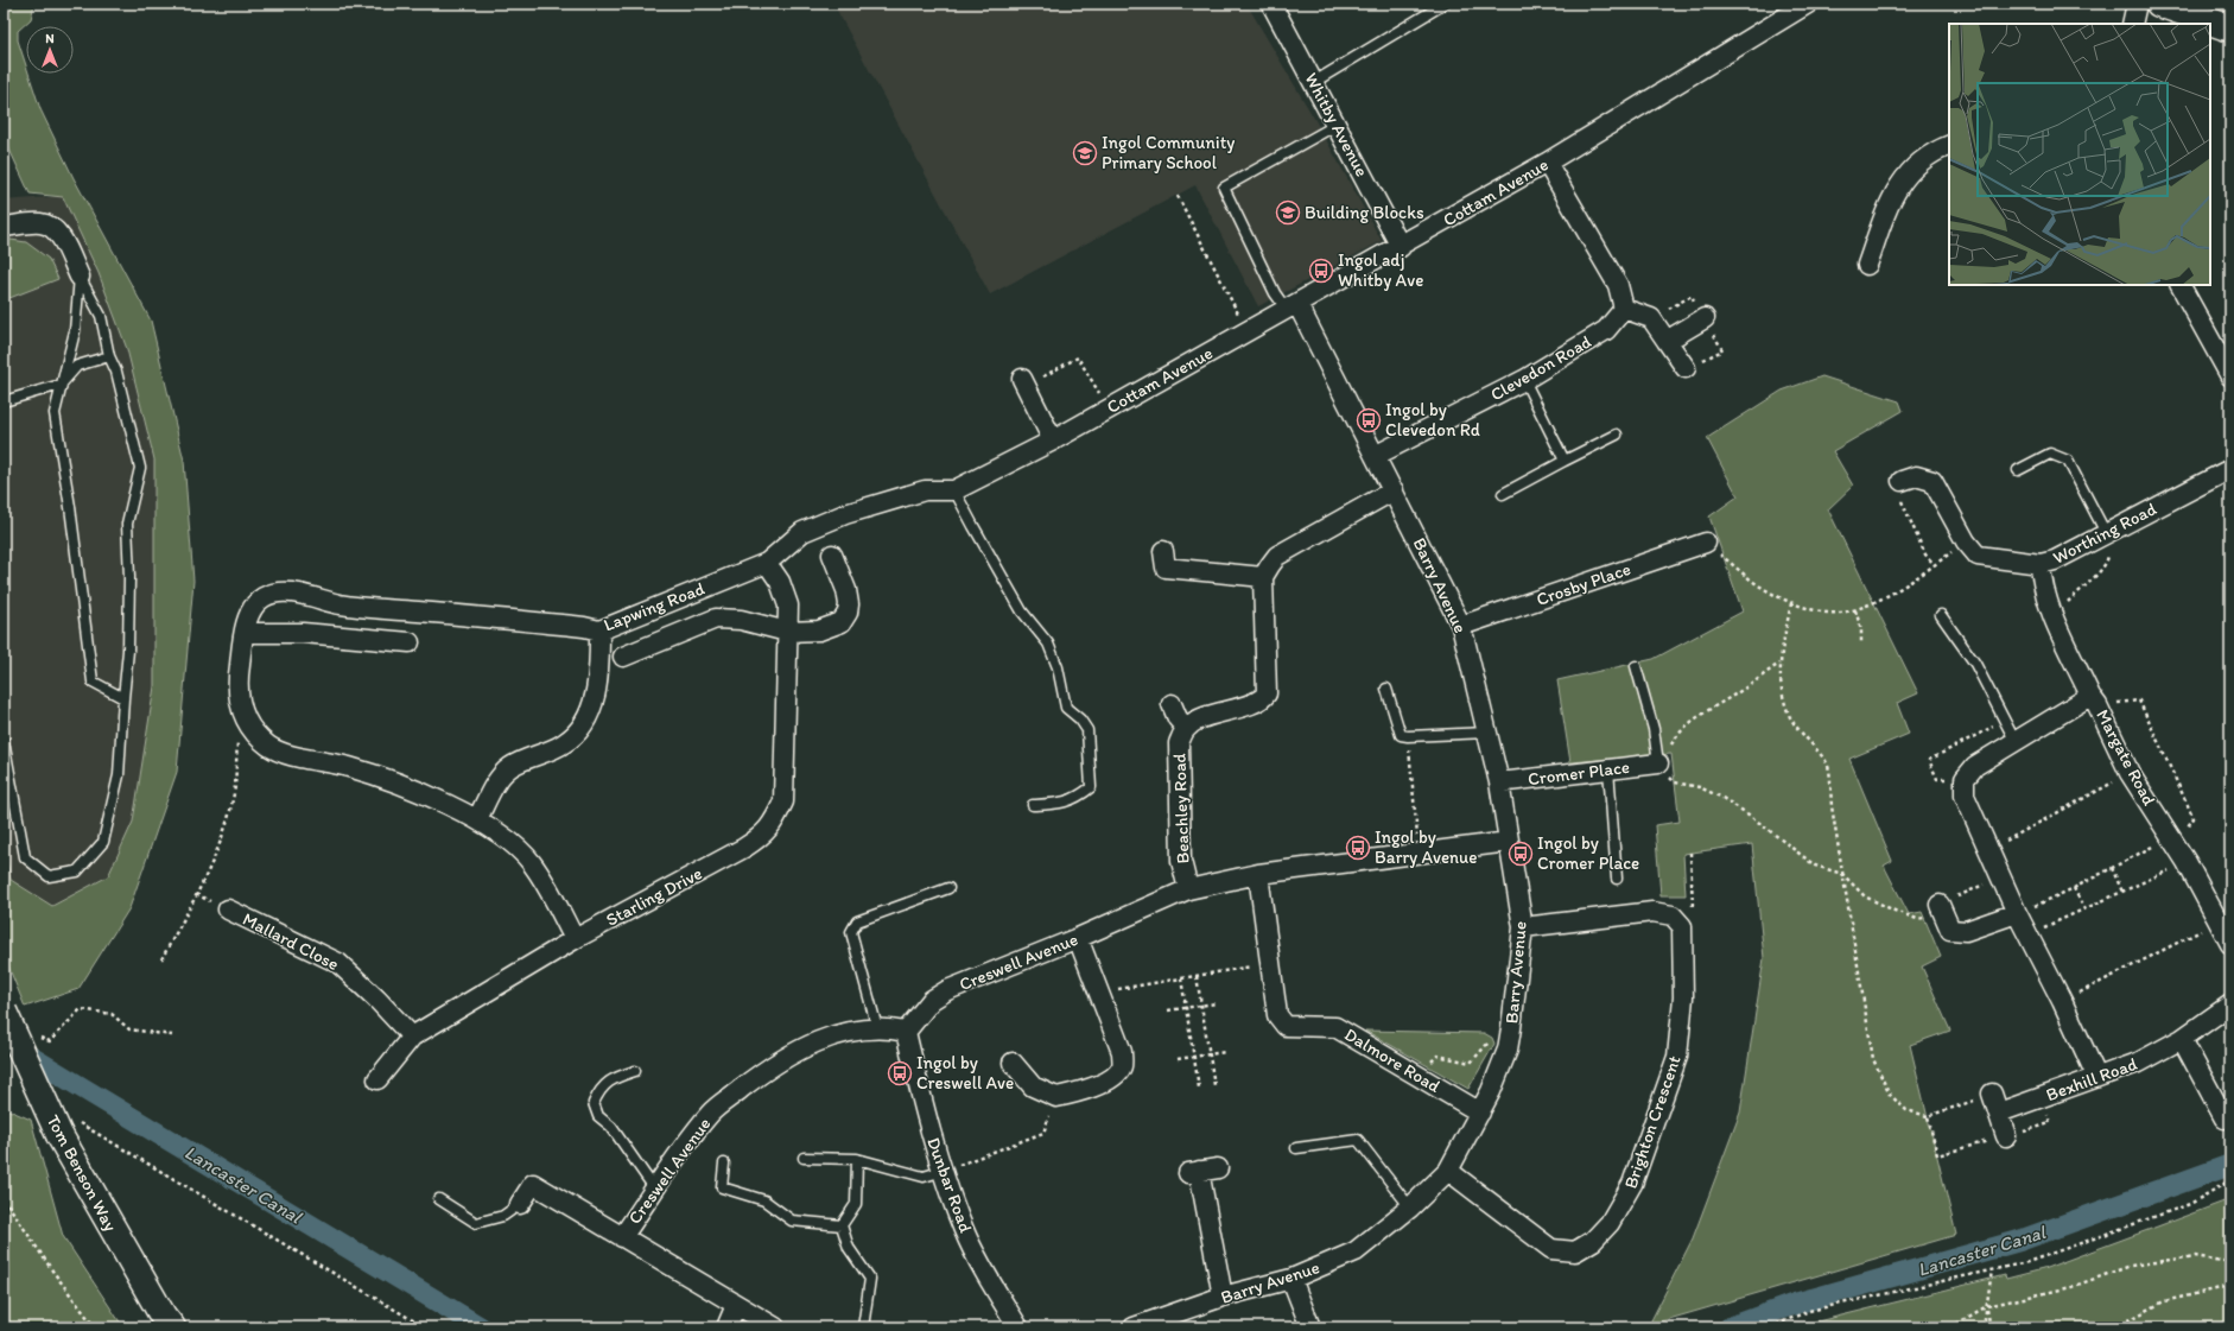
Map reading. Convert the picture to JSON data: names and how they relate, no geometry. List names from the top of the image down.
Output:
{
  "streets": {
    "main road": ["Tom Benson Way"],
    "street": [
      "Whitby Avenue",
      "Cottam Avenue",
      "Clevedon Road",
      "Worthing Road",
      "Crosby Place",
      "Barry Avenue",
      "Lapwing Road",
      "Margate Road",
      "Cromer Place",
      "Beachley Road",
      "Starling Drive",
      "Mallard Close",
      "Creswell Avenue",
      "Dalmore Road",
      "Bexhill Road",
      "Brighton Crescent",
      "Dunbar Road"
    ]
  },
  "crossings": [
    ["Whitby Avenue", "Cottam Avenue"],
    ["Cottam Avenue", "Barry Avenue"],
    ["Cottam Avenue", "Lapwing Road"],
    ["Clevedon Road", "Barry Avenue"],
    ["Worthing Road", "Margate Road"],
    ["Crosby Place", "Barry Avenue"],
    ["Barry Avenue", "Cromer Place"],
    ["Barry Avenue", "Creswell Avenue"],
    ["Barry Avenue", "Dalmore Road"],
    ["Barry Avenue", "Brighton Crescent"],
    ["Lapwing Road", "Starling Drive"],
    ["Beachley Road", "Creswell Avenue"],
    ["Starling Drive", "Mallard Close"],
    ["Creswell Avenue", "Dalmore Road"],
    ["Creswell Avenue", "Dunbar Road"]
  ],
  "water": ["Lancaster Canal"],
  "places": {
    "school or university": ["Ingol Community Primary School", "Building Blocks"],
    "bus stop": [
      "Ingol adj Whitby Ave",
      "Ingol by Clevedon Rd",
      "Ingol by Barry Avenue",
      "Ingol by Cromer Place",
      "Ingol by Creswell Ave"
    ]
  },
  "north": "top"
}
